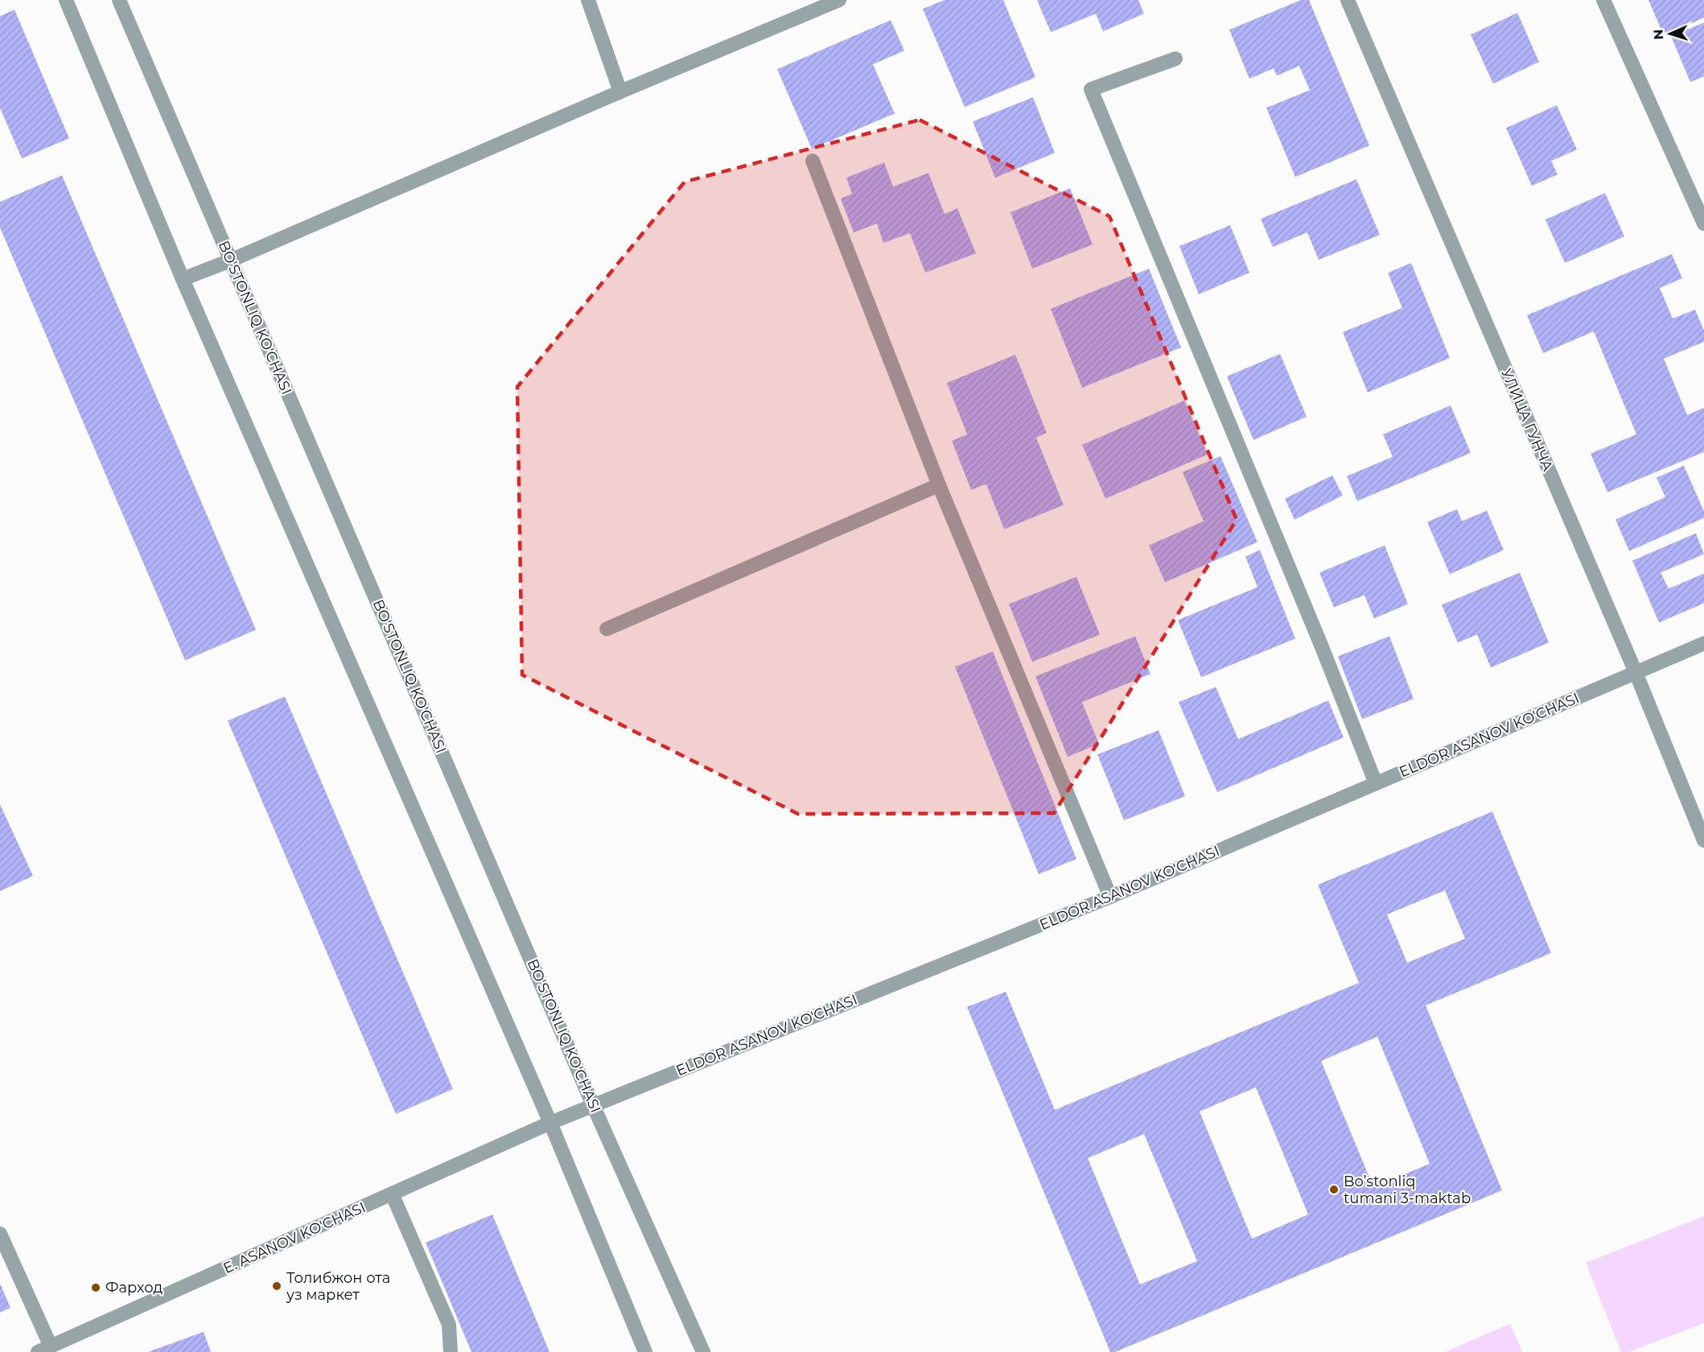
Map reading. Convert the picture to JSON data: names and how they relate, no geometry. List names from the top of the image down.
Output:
{
  "streets": {
    "street": [
      "BO'STONLIQ KO'CHASI",
      "УЛИЦА ГУНЧА",
      "ELDOR ASANOV KO'CHASI",
      "E. ASANOV KO'CHASI"
    ]
  },
  "crossings": [
    ["BO'STONLIQ KO'CHASI", "ELDOR ASANOV KO'CHASI"],
    ["УЛИЦА ГУНЧА", "ELDOR ASANOV KO'CHASI"],
    ["ELDOR ASANOV KO'CHASI", "E. ASANOV KO'CHASI"]
  ],
  "places": ["Bo’stonliq tumani 3-maktab", "Толибжон ота уз маркет", "Фарход"],
  "north": "left"
}
